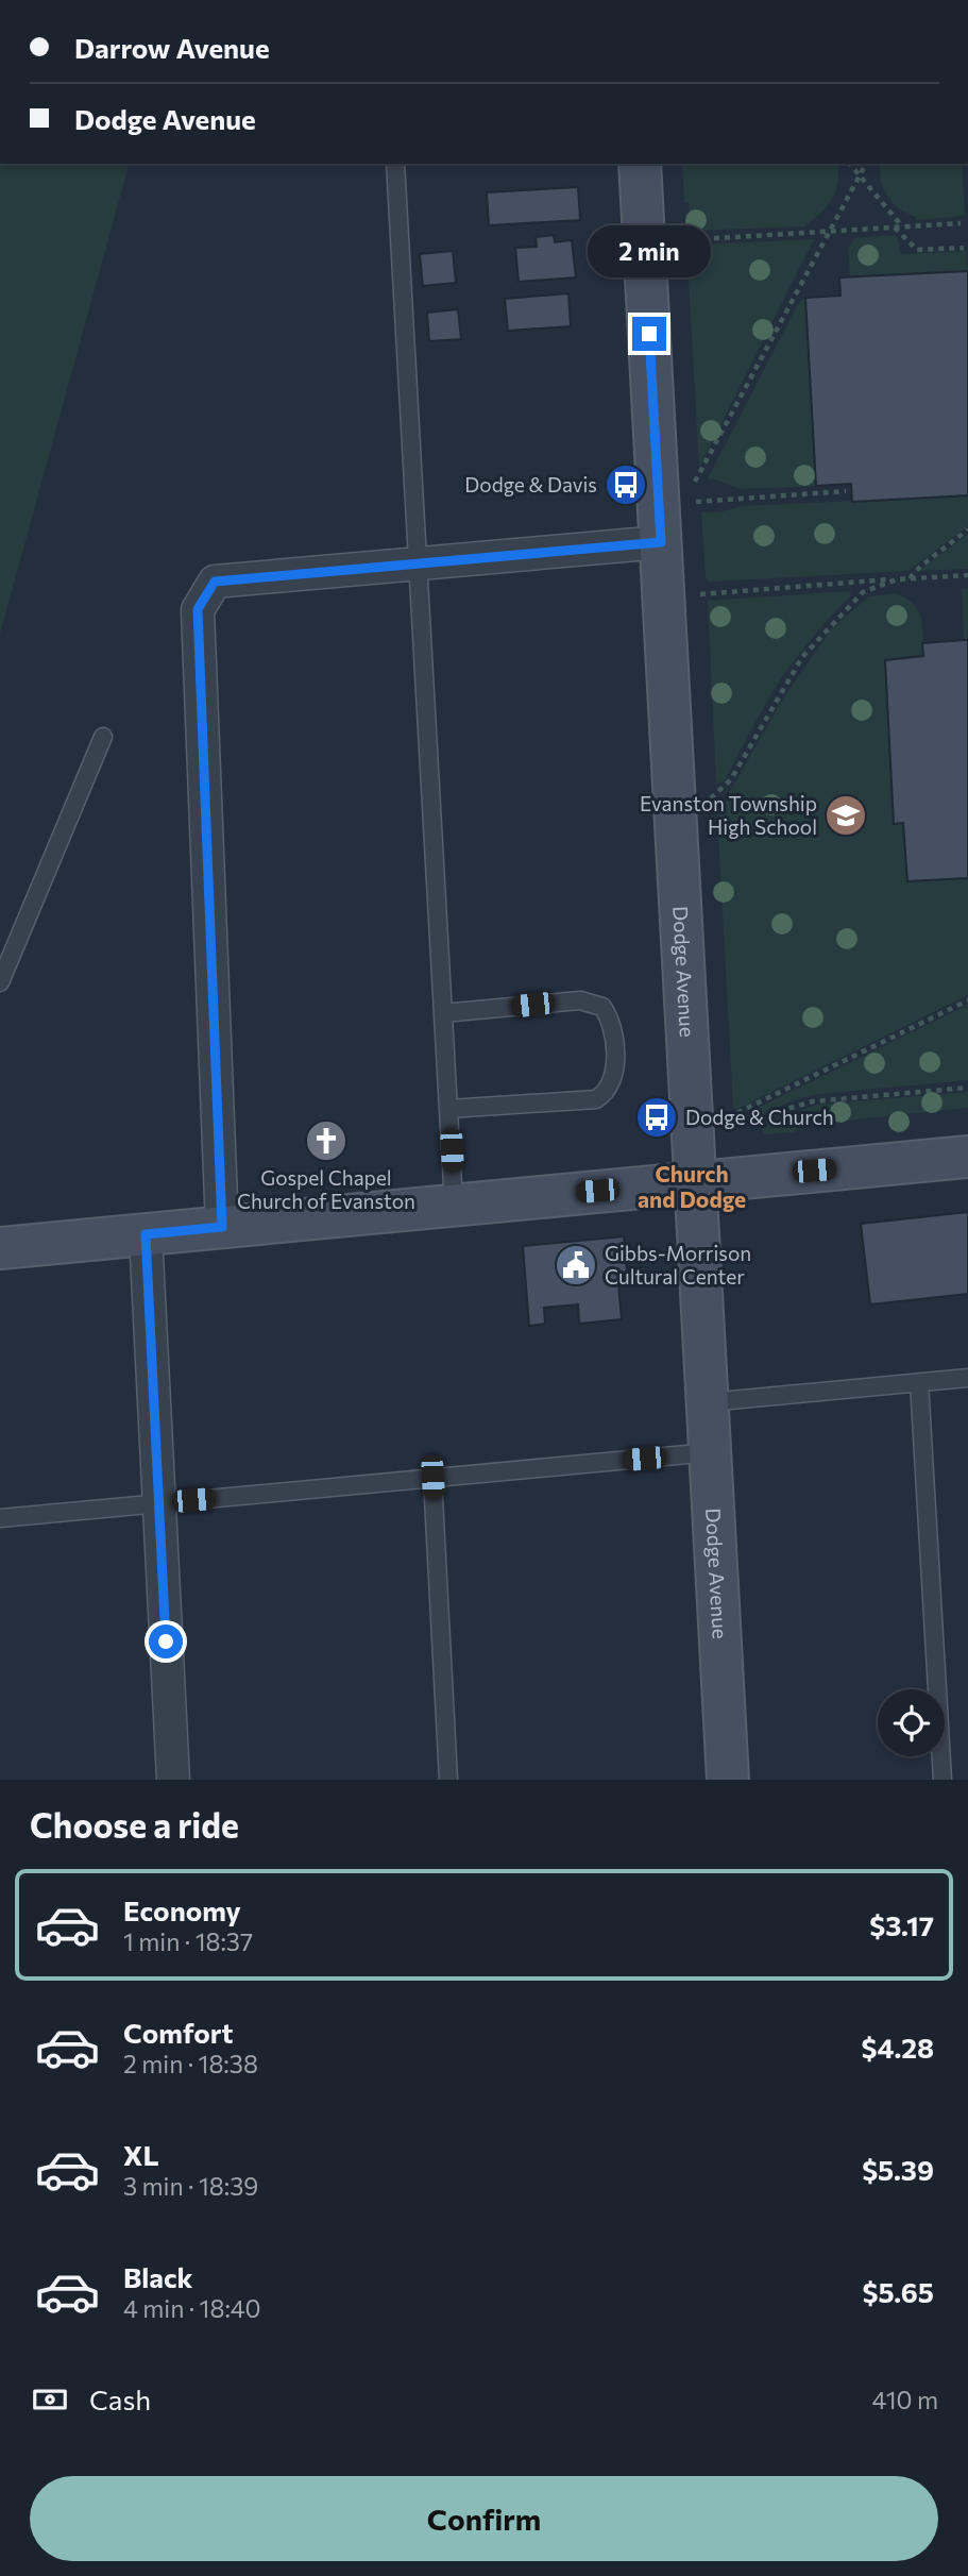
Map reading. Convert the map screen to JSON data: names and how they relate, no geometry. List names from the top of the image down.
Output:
{
  "streets": {
    "main road": ["Dodge Avenue"]
  },
  "districts": ["Church and Dodge"],
  "places": {
    "bus stop": ["Dodge & Davis", "Dodge & Church"],
    "school or university": ["Evanston Township High School"],
    "church": ["Gospel Chapel Church of Evanston"],
    "public building": ["Gibbs-Morrison Cultural Center"]
  },
  "page": {
    "banner": ["Darrow Avenue", "Dodge Avenue"],
    "bubble": "2 min",
    "heading": "Choose a ride",
    "list": [
      {
        "name": "Economy",
        "note": "1 min · 18:37",
        "value": "$3.17"
      },
      {
        "name": "Comfort",
        "note": "2 min · 18:38",
        "value": "$4.28"
      },
      {
        "name": "XL",
        "note": "3 min · 18:39",
        "value": "$5.39"
      },
      {
        "name": "Black",
        "note": "4 min · 18:40",
        "value": "$5.65"
      }
    ],
    "pay": ["Cash", "410 m"],
    "buttons": "Confirm"
  }
}
